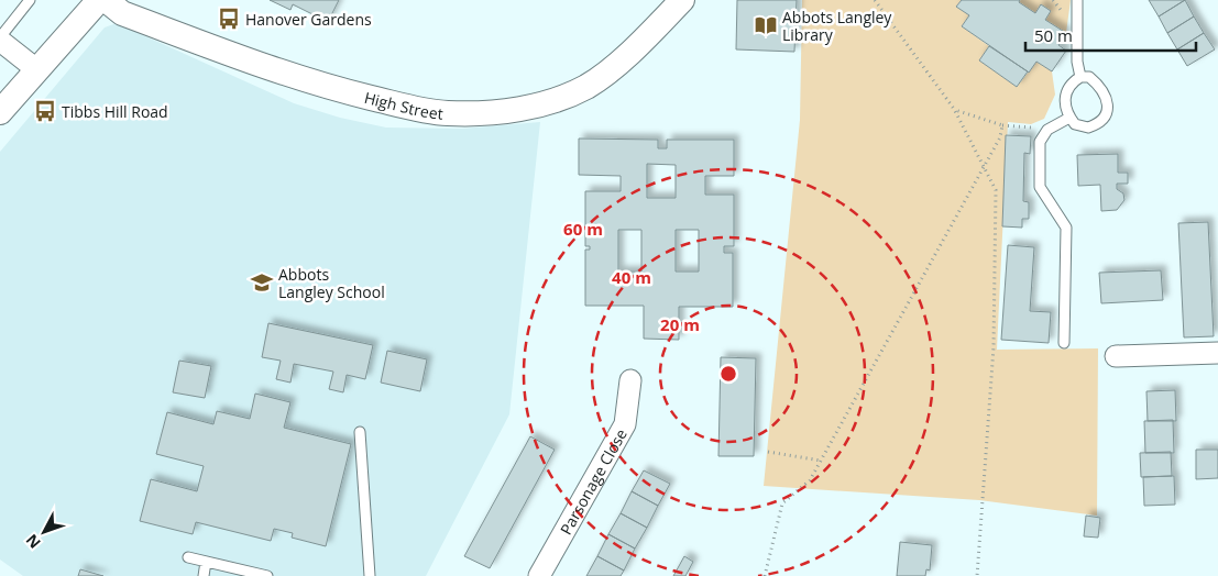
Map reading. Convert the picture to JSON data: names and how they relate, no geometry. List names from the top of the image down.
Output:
{
  "streets": {
    "street": ["High Street", "Parsonage Close"]
  },
  "places": {
    "bus stop": ["Hanover Gardens", "Tibbs Hill Road"],
    "library": ["Abbots Langley Library"],
    "school or university": ["Abbots Langley School"]
  },
  "scale_bar": "50 m",
  "north": "bottom left",
  "rings": ["60 m", "40 m", "20 m"]
}
